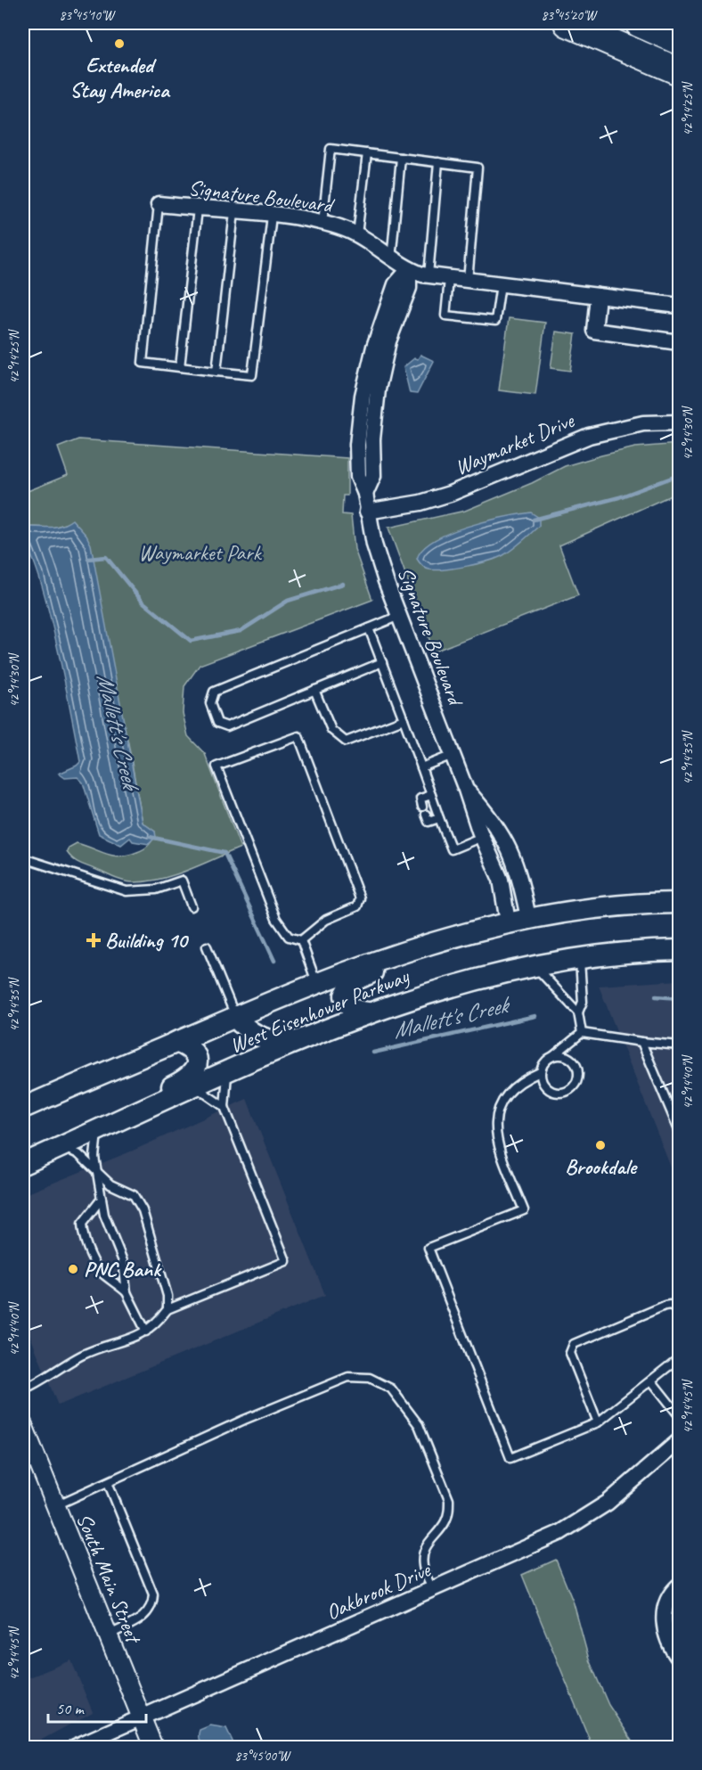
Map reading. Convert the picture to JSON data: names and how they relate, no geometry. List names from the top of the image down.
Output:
{
  "streets": {
    "main road": ["West Eisenhower Parkway"],
    "street": [
      "Signature Boulevard",
      "Waymarket Drive",
      "South Main Street",
      "Oakbrook Drive"
    ]
  },
  "crossings": [
    ["Signature Boulevard", "Waymarket Drive"],
    ["Signature Boulevard", "West Eisenhower Parkway"],
    ["South Main Street", "Oakbrook Drive"]
  ],
  "water": ["Mallett's Creek"],
  "parks": ["Waymarket Park"],
  "places": {
    "other": ["Extended Stay America", "Brookdale", "PNC Bank"],
    "health": ["Building 10"]
  },
  "scale_bar": "50 m",
  "coordinates": [
    "83°45'10\"W",
    "83°45'20\"W",
    "42°14'25\"N",
    "42°14'30\"N",
    "42°14'35\"N",
    "42°14'40\"N",
    "42°14'45\"N",
    "83°45'00\"W"
  ]
}
